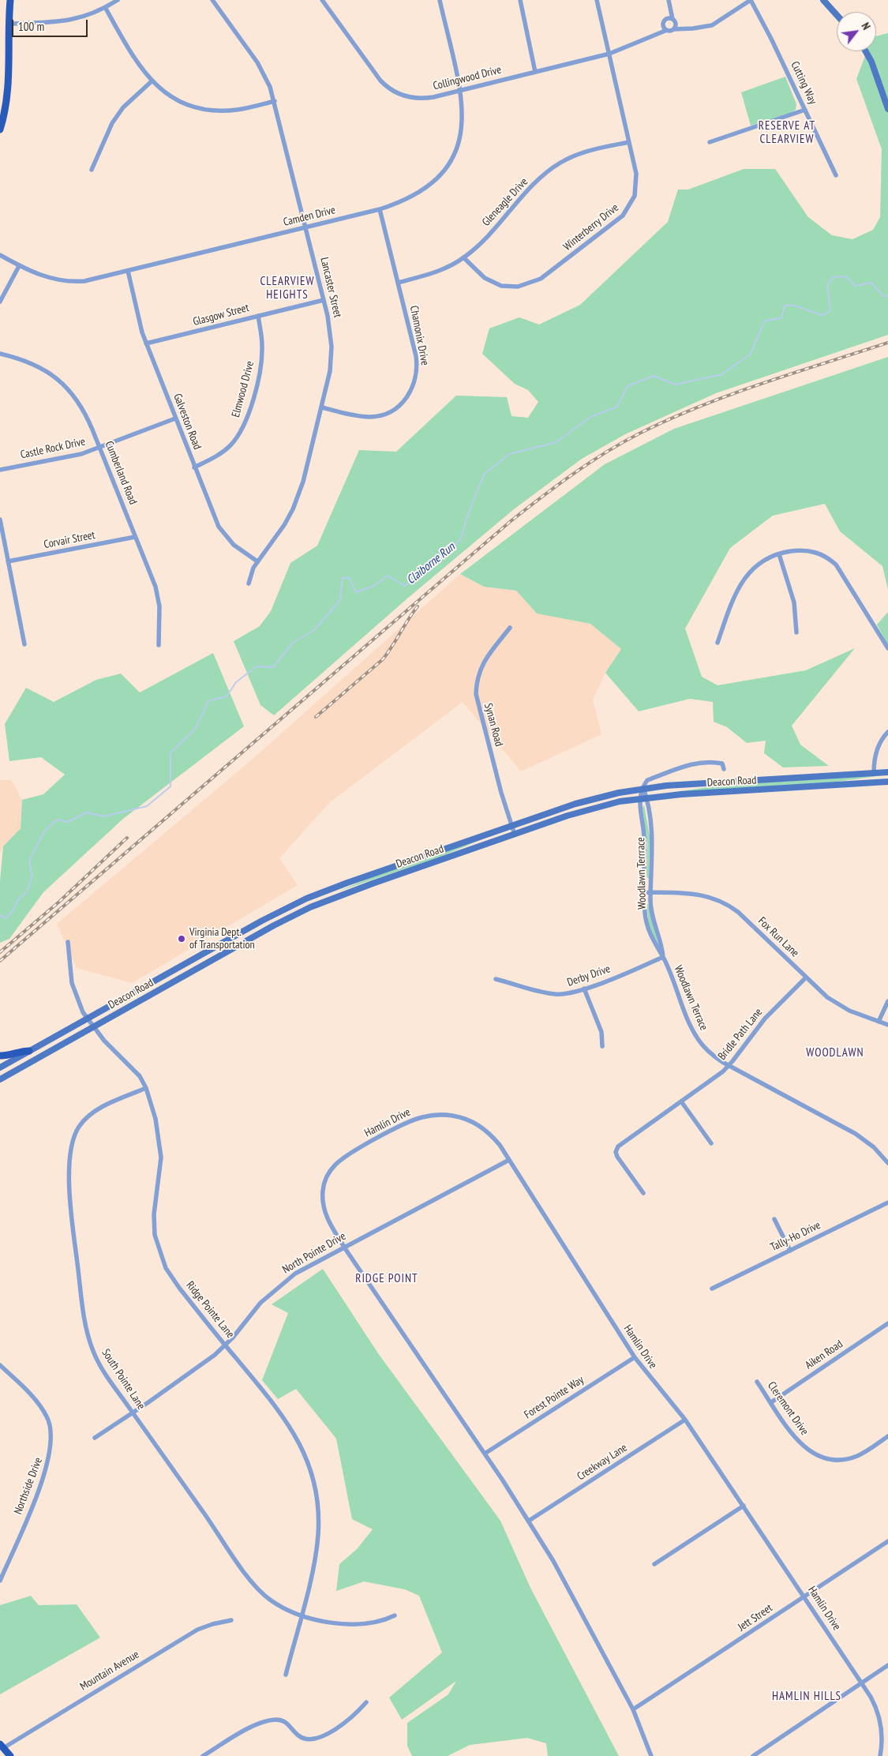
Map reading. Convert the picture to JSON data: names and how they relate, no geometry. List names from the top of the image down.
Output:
{
  "streets": {
    "main road": ["Deacon Road"],
    "street": [
      "Collingwood Drive",
      "Cutting Way",
      "Gleneagle Drive",
      "Camden Drive",
      "Winterberry Drive",
      "Lancaster Street",
      "Glasgow Street",
      "Chamonix Drive",
      "Elmwood Drive",
      "Galveston Road",
      "Castle Rock Drive",
      "Cumberland Road",
      "Corvair Street",
      "Synan Road",
      "Woodlawn Terrrace",
      "Fox Run Lane",
      "Derby Drive",
      "Woodlawn Terrace",
      "Bridle Path Lane",
      "Hamlin Drive",
      "Tally-Ho Drive",
      "North Pointe Drive",
      "Ridge Pointe Lane",
      "Aiken Road",
      "South Pointe Lane",
      "Forest Pointe Way",
      "Cleremont Drive",
      "Creekway Lane",
      "Northside Drive",
      "Jett Street",
      "Mountain Avenue"
    ]
  },
  "crossings": [
    ["Collingwood Drive", "Camden Drive"],
    ["Collingwood Drive", "Winterberry Drive"],
    ["Gleneagle Drive", "Winterberry Drive"],
    ["Gleneagle Drive", "Chamonix Drive"],
    ["Camden Drive", "Lancaster Street"],
    ["Camden Drive", "Chamonix Drive"],
    ["Camden Drive", "Galveston Road"],
    ["Lancaster Street", "Glasgow Street"],
    ["Lancaster Street", "Chamonix Drive"],
    ["Lancaster Street", "Galveston Road"],
    ["Glasgow Street", "Elmwood Drive"],
    ["Glasgow Street", "Galveston Road"],
    ["Elmwood Drive", "Galveston Road"],
    ["Galveston Road", "Castle Rock Drive"],
    ["Castle Rock Drive", "Cumberland Road"],
    ["Cumberland Road", "Corvair Street"],
    ["Synan Road", "Deacon Road"],
    ["Deacon Road", "Woodlawn Terrrace"],
    ["Deacon Road", "Woodlawn Terrace"],
    ["Deacon Road", "Ridge Pointe Lane"],
    ["Woodlawn Terrrace", "Fox Run Lane"],
    ["Woodlawn Terrrace", "Derby Drive"],
    ["Woodlawn Terrrace", "Woodlawn Terrace"],
    ["Fox Run Lane", "Woodlawn Terrace"],
    ["Fox Run Lane", "Bridle Path Lane"],
    ["Derby Drive", "Woodlawn Terrace"],
    ["Woodlawn Terrace", "Bridle Path Lane"],
    ["Hamlin Drive", "North Pointe Drive"],
    ["Hamlin Drive", "Forest Pointe Way"],
    ["Hamlin Drive", "Creekway Lane"],
    ["Hamlin Drive", "Jett Street"],
    ["North Pointe Drive", "Ridge Pointe Lane"],
    ["North Pointe Drive", "South Pointe Lane"],
    ["Ridge Pointe Lane", "South Pointe Lane"],
    ["Aiken Road", "Cleremont Drive"]
  ],
  "districts": [
    "RESERVE AT CLEARVIEW",
    "CLEARVIEW HEIGHTS",
    "WOODLAWN",
    "RIDGE POINT",
    "HAMLIN HILLS"
  ],
  "water": ["Claiborne Run"],
  "places": ["Virginia Dept. of Transportation"],
  "scale_bar": "100 m",
  "north": "top right"
}
